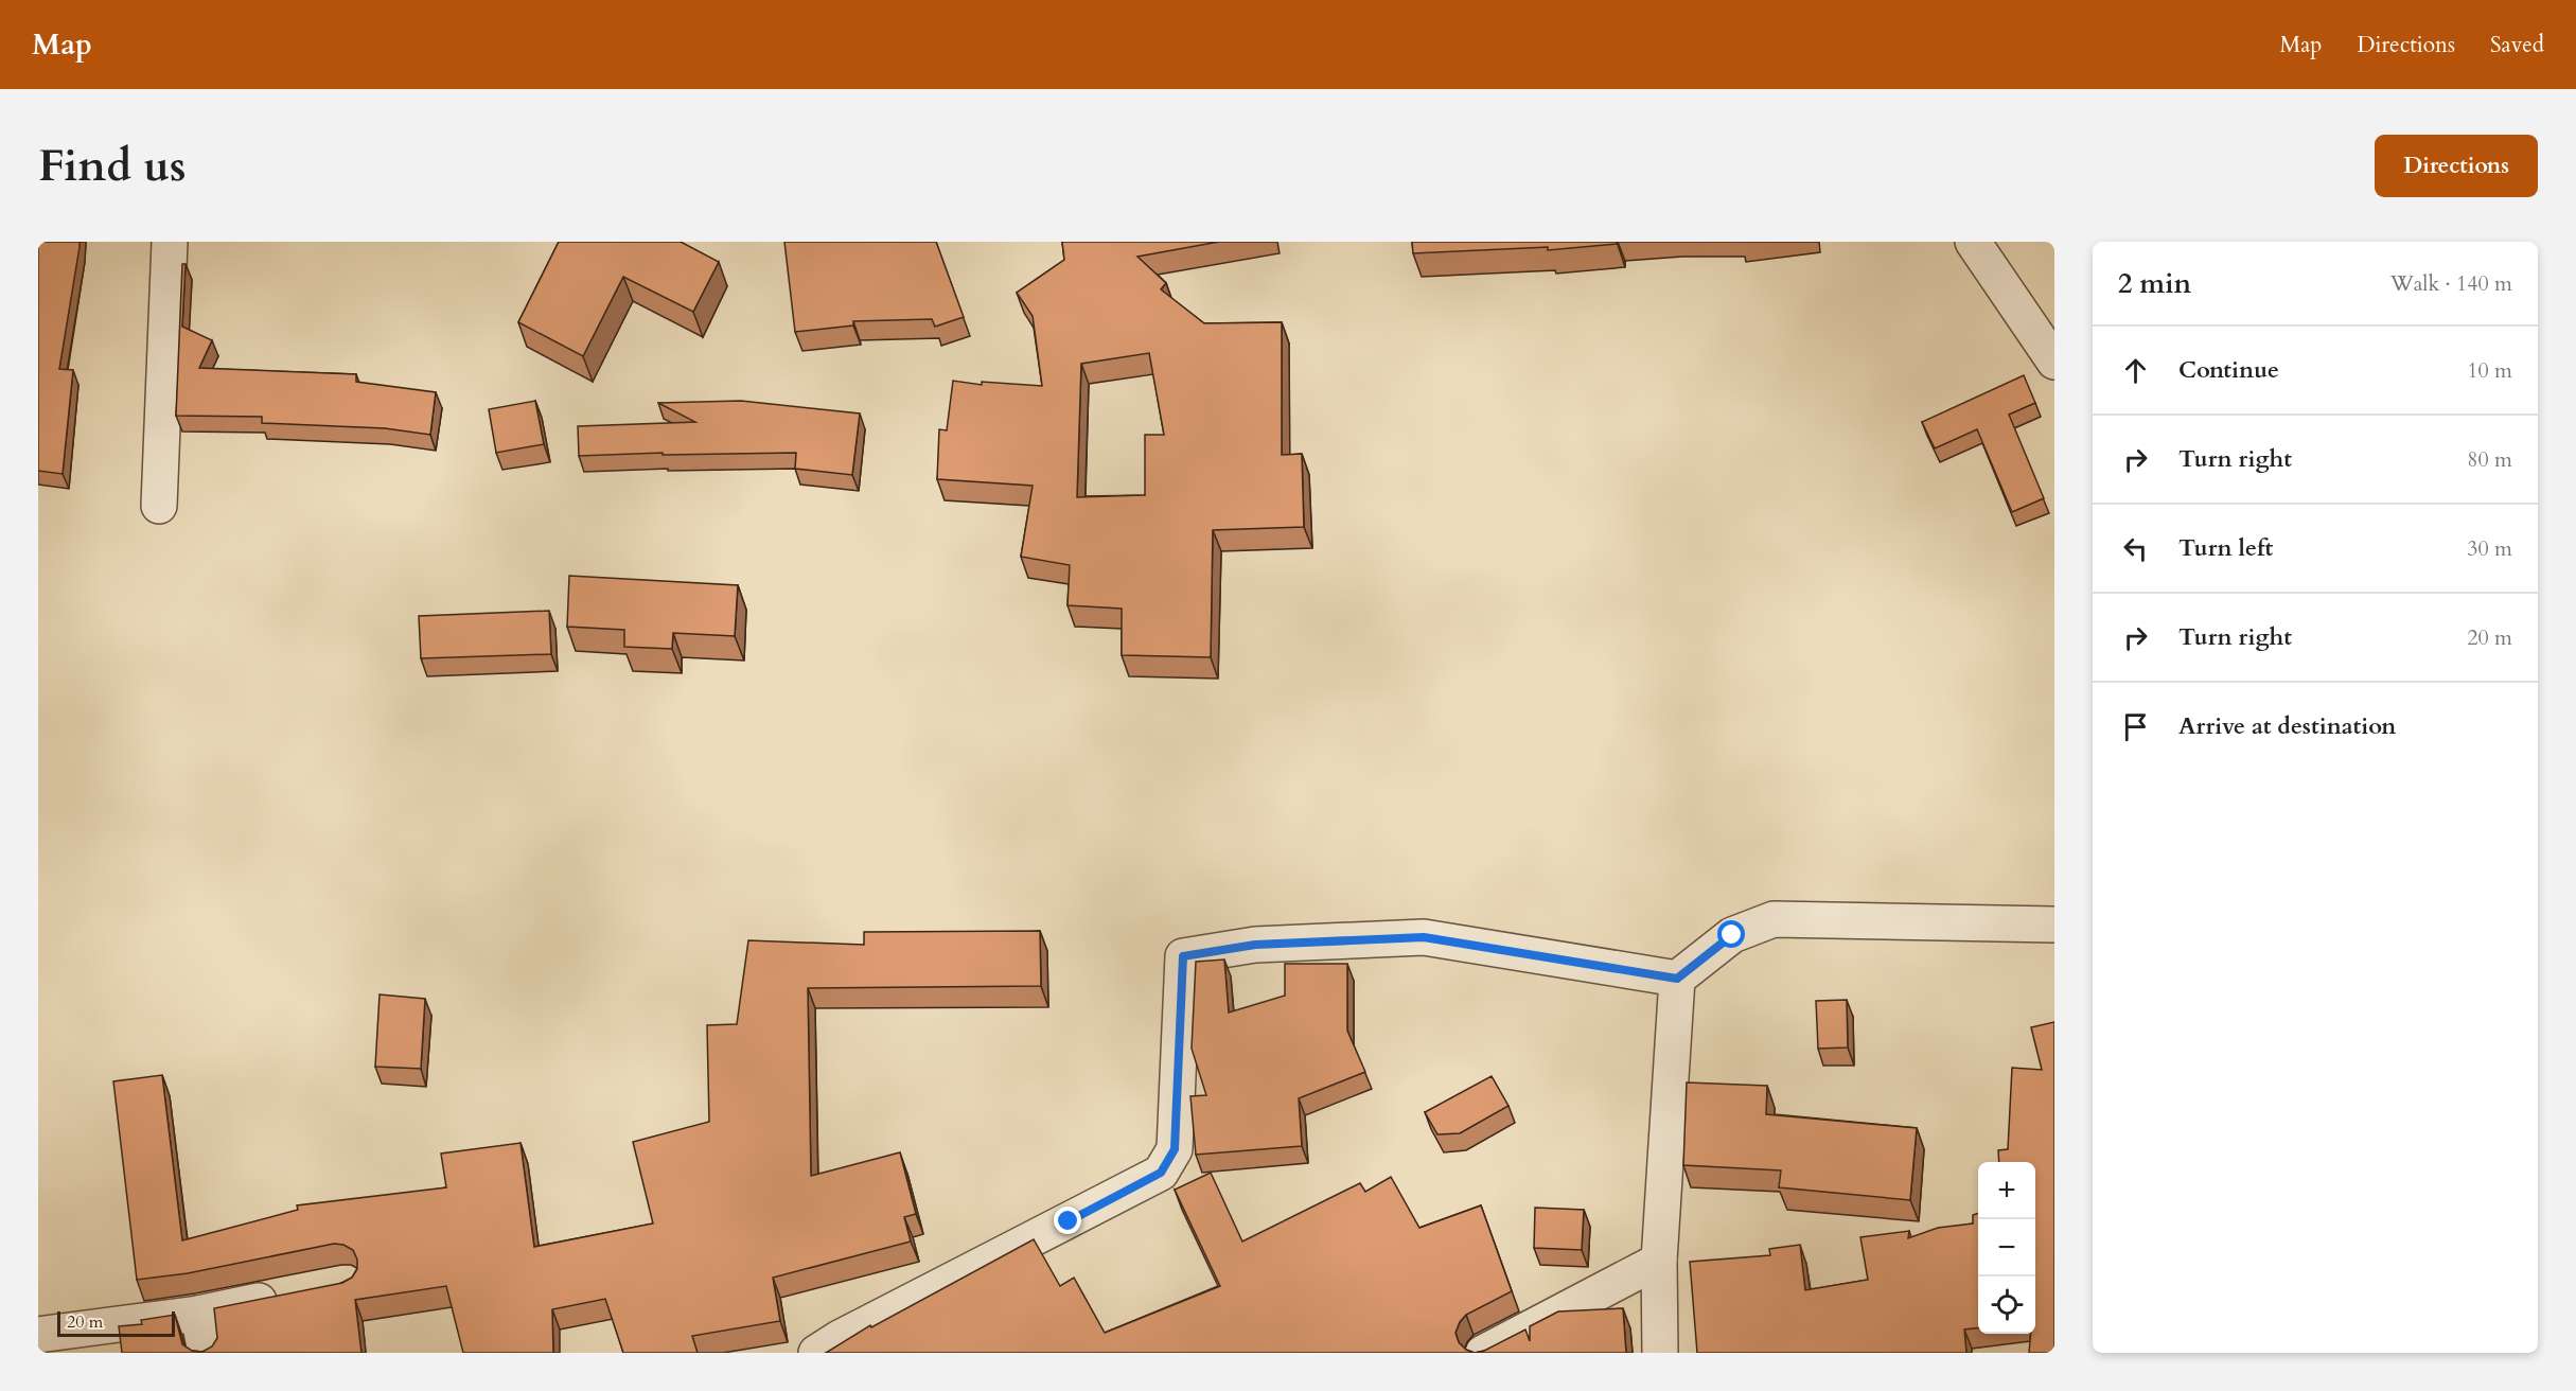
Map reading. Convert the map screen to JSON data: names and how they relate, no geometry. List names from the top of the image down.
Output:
{
  "scale_bar": "20 m",
  "page": {
    "header": "Map",
    "nav": ["Map", "Directions", "Saved"],
    "buttons": "Directions",
    "title": "Find us",
    "heading": ["2 min", "Walk · 140 m"],
    "list": [
      ["Continue", "10 m"],
      ["Turn right", "80 m"],
      ["Turn left", "30 m"],
      ["Turn right", "20 m"],
      "Arrive at destination"
    ],
    "map_buttons": ["+", "−"],
    "scale": "20 m"
  }
}
